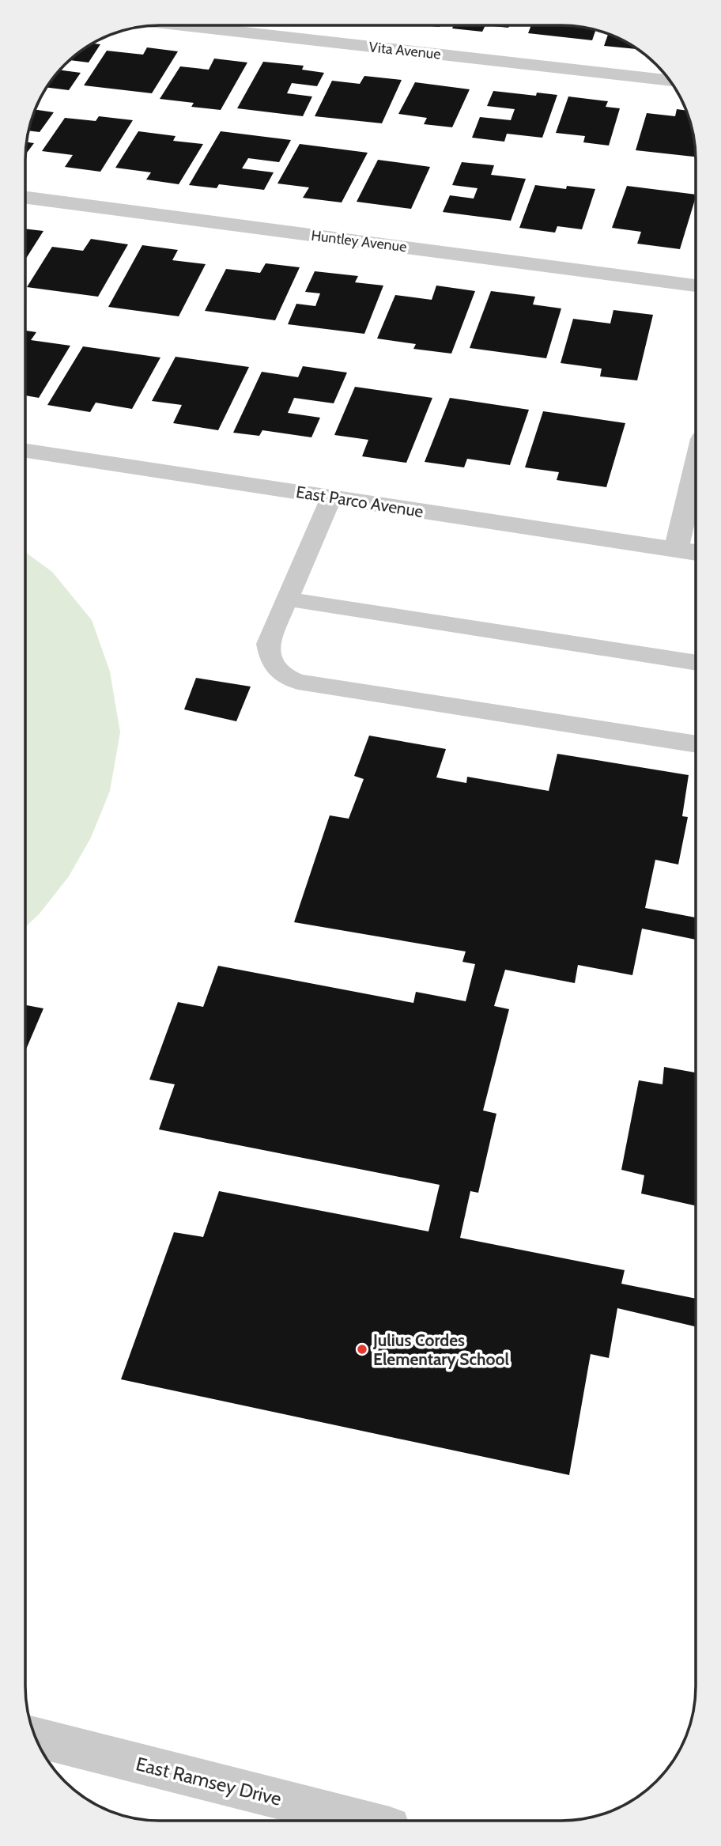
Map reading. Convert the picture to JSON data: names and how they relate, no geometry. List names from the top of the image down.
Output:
{
  "streets": {
    "street": [
      "Vita Avenue",
      "Huntley Avenue",
      "East Parco Avenue",
      "East Ramsey Drive"
    ]
  },
  "places": ["Julius Cordes Elementary School"]
}
